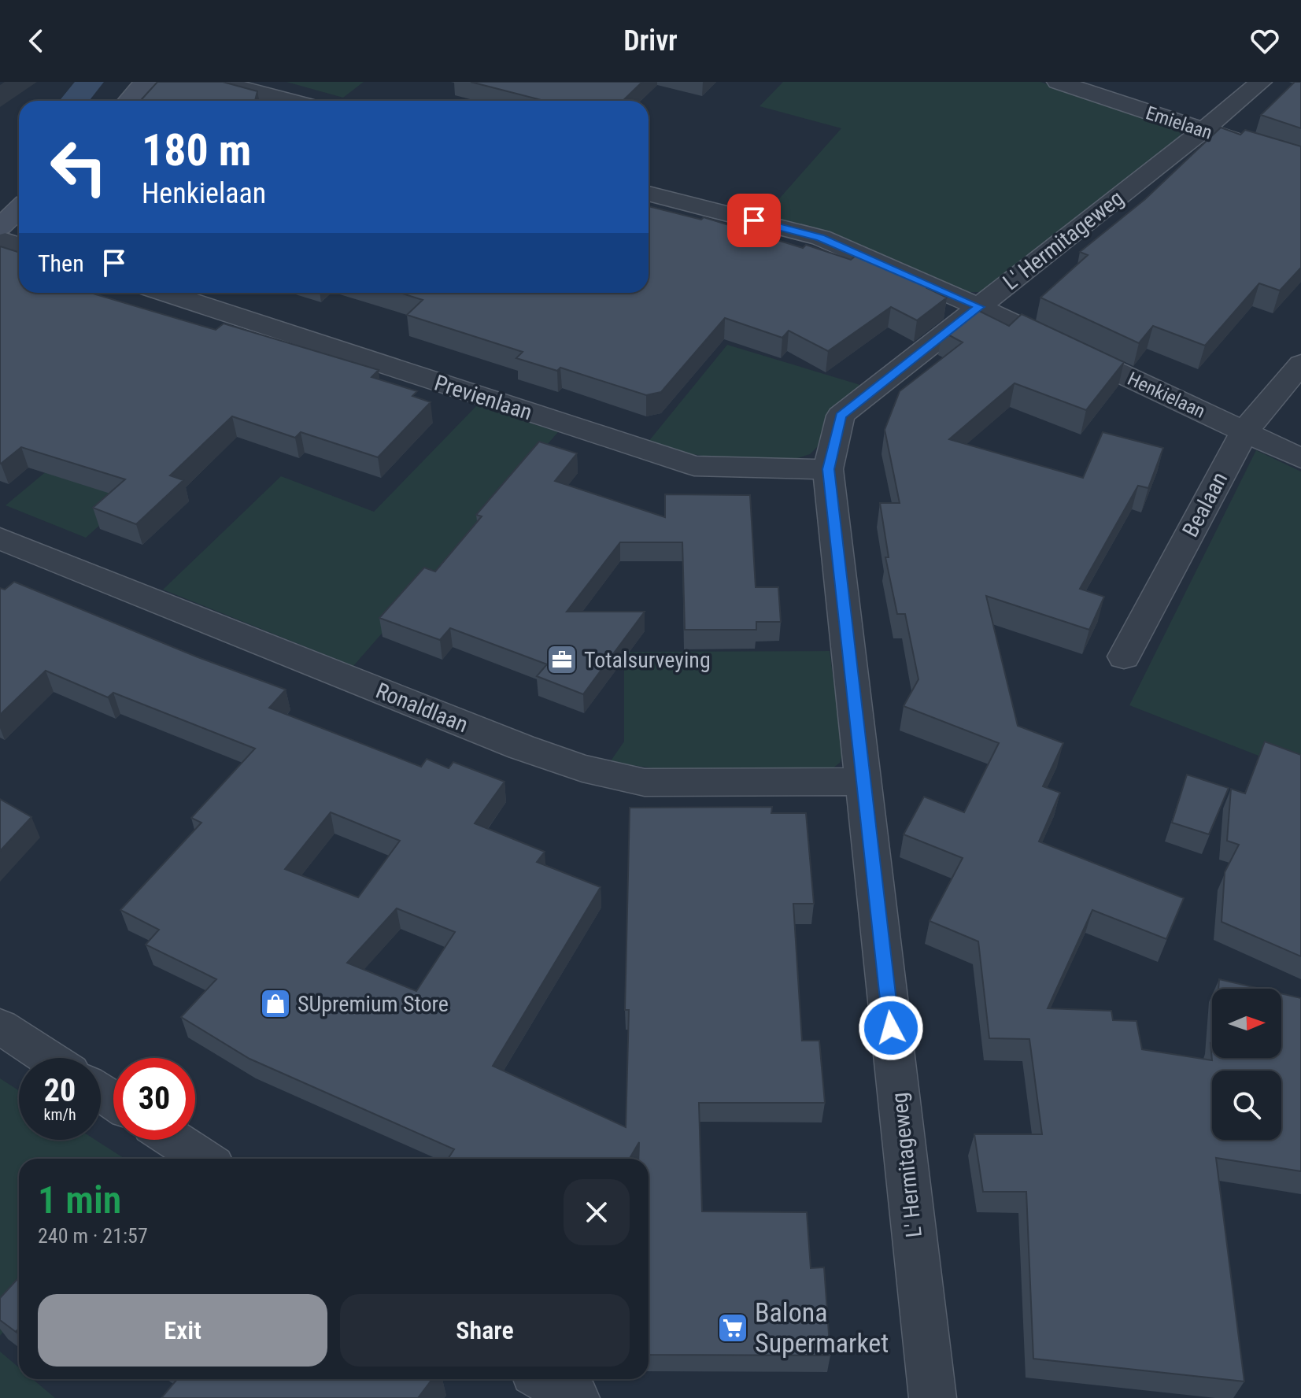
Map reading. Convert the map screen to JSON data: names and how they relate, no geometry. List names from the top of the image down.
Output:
{
  "streets": {
    "street": [
      "Emielaan",
      "L' Hermitageweg",
      "Henkielaan",
      "Previenlaan",
      "Bealaan",
      "Ronaldlaan"
    ]
  },
  "crossings": [
    ["Emielaan", "L' Hermitageweg"],
    ["L' Hermitageweg", "Henkielaan"],
    ["L' Hermitageweg", "Previenlaan"],
    ["L' Hermitageweg", "Ronaldlaan"],
    ["Henkielaan", "Bealaan"]
  ],
  "places": {
    "office": ["Totalsurveying"],
    "shop": ["SUpremium Store"],
    "supermarket": ["Balona Supermarket"]
  },
  "north": "right",
  "page": {
    "header": "Drivr",
    "turn": ["180 m", "Henkielaan"],
    "then": "Then",
    "speed": "20 km/h",
    "limit": "30",
    "heading": ["1 min", "240 m · 21:57"],
    "buttons": ["Exit", "Share"]
  }
}
